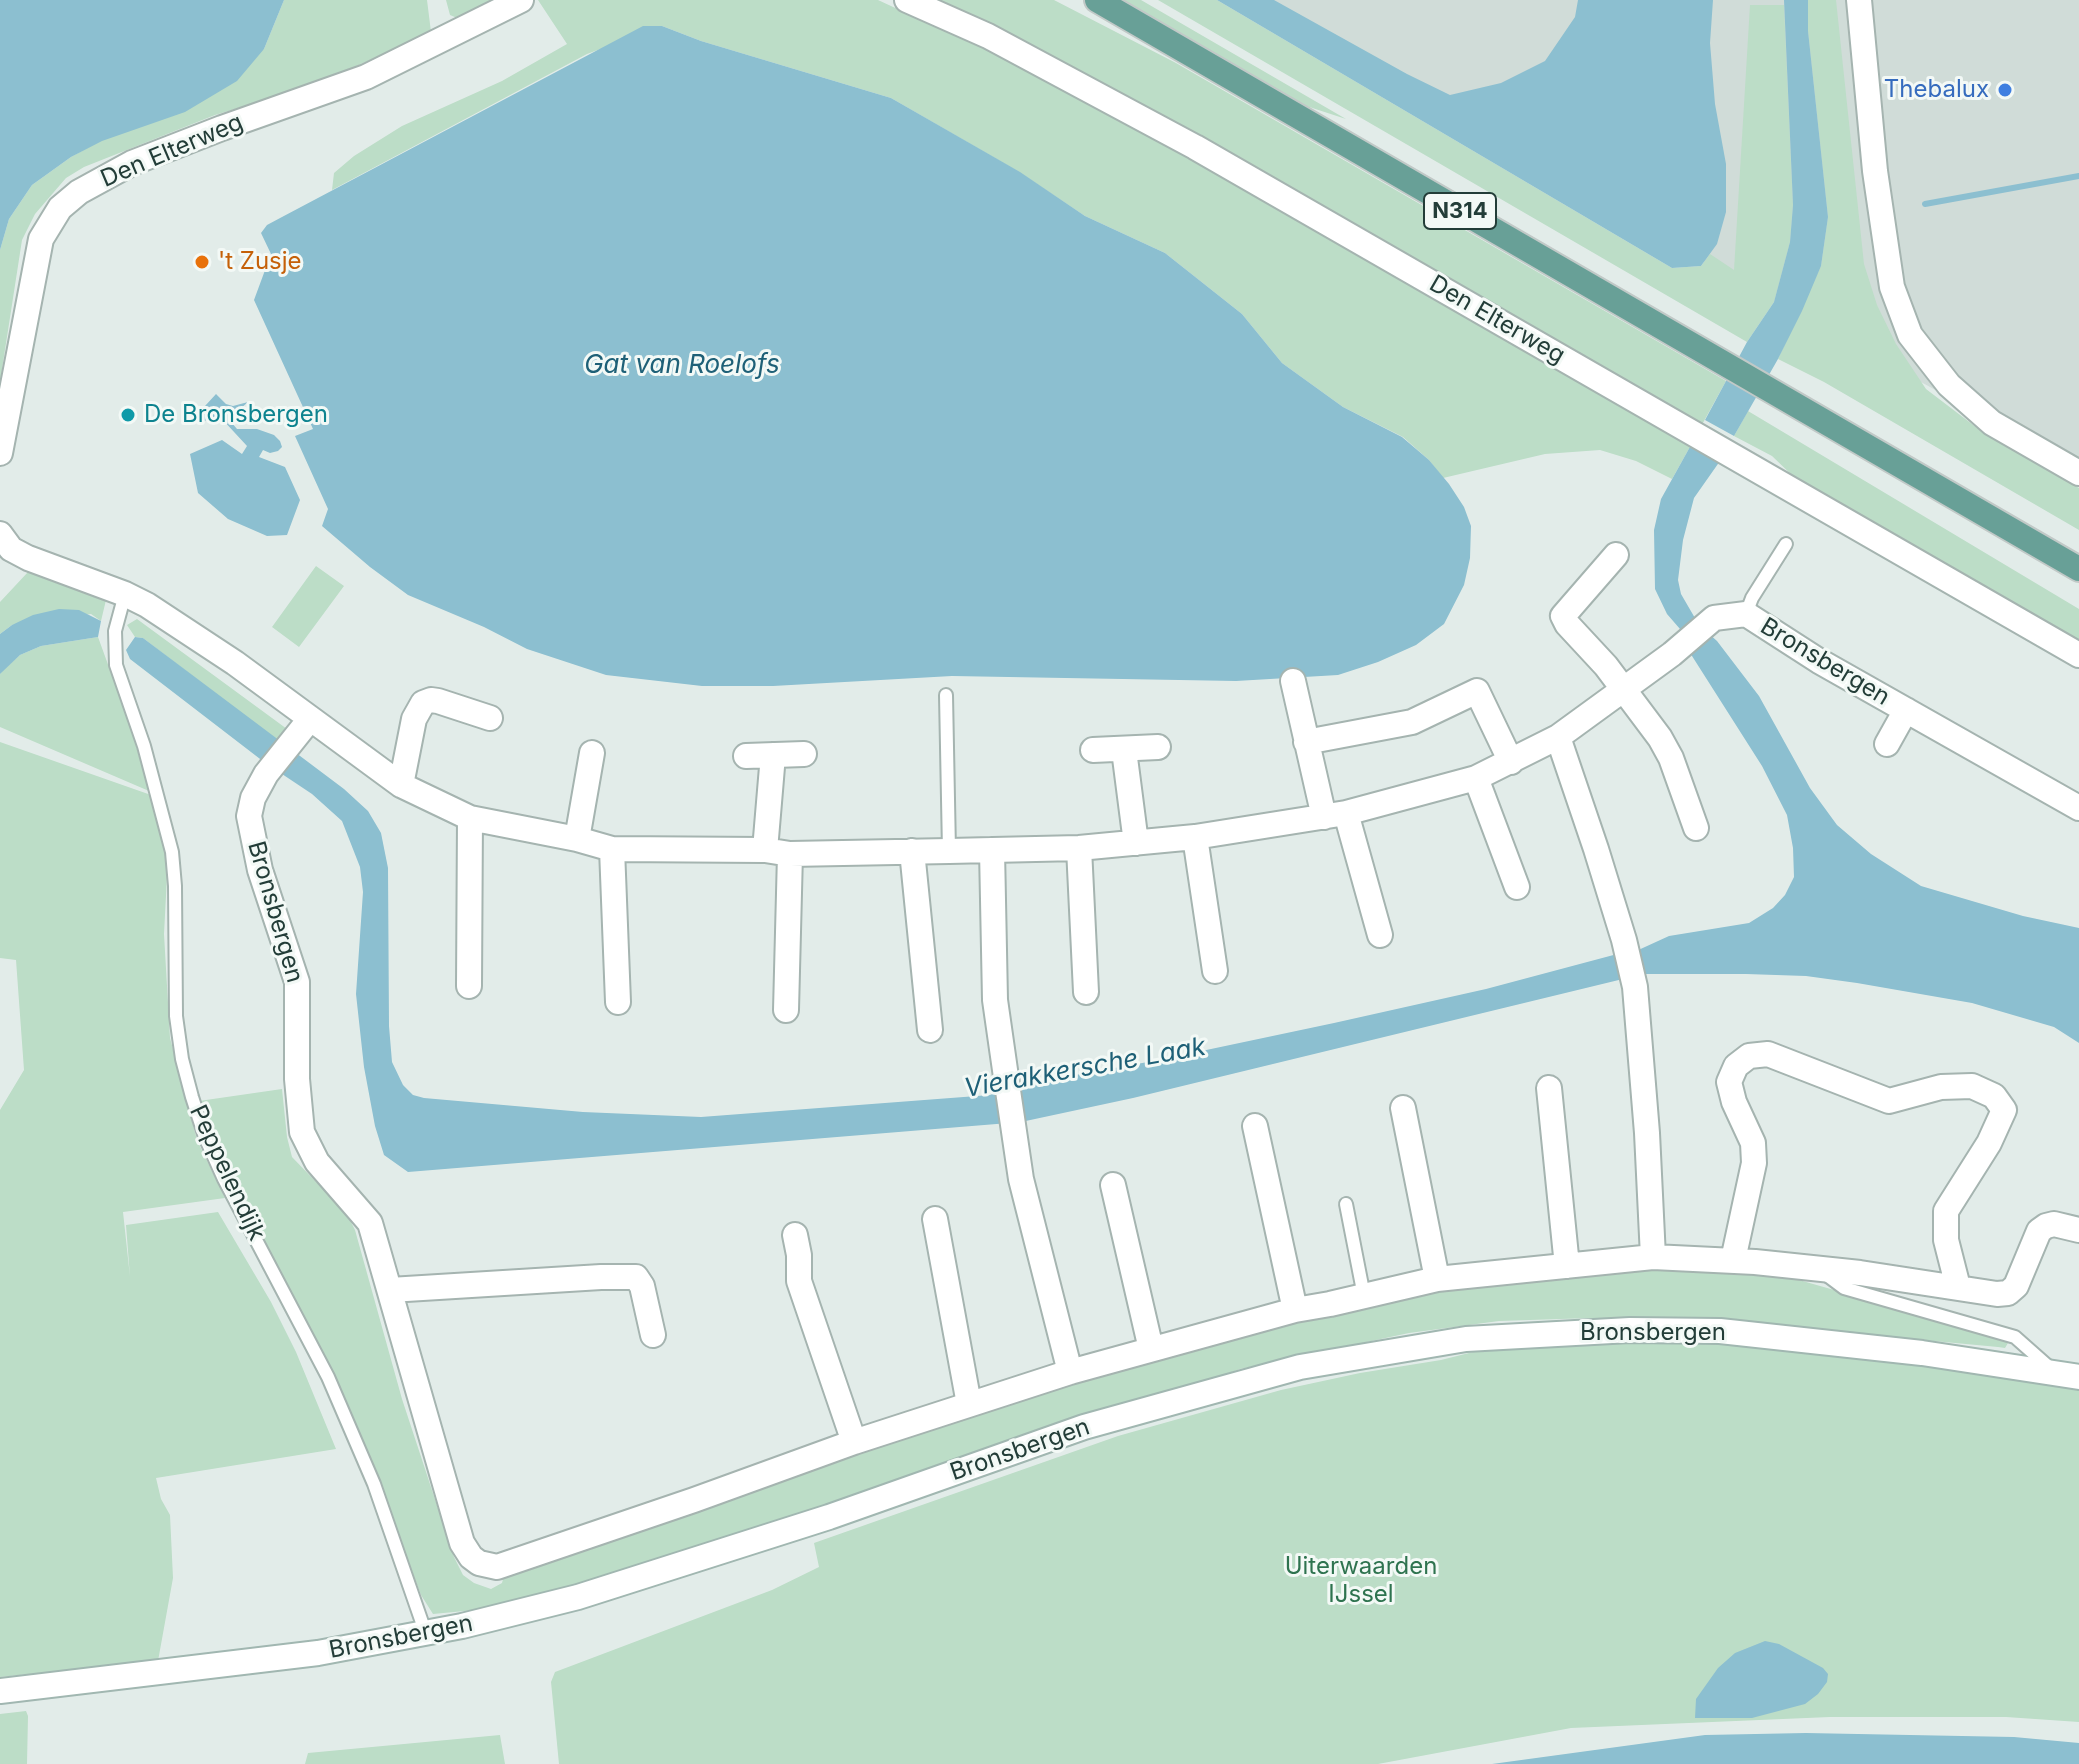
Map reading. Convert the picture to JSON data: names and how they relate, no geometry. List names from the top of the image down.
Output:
{
  "streets": {
    "main road": ["N314"],
    "street": ["Den Elterweg", "Bronsbergen"],
    "lane": ["Peppelendijk"]
  },
  "crossings": [
    ["Bronsbergen", "Peppelendijk"]
  ],
  "water": ["Gat van Roelofs", "Vierakkersche Laak"],
  "parks": ["Uiterwaarden IJssel"],
  "places": ["Thebalux", "'t Zusje", "De Bronsbergen"]
}
